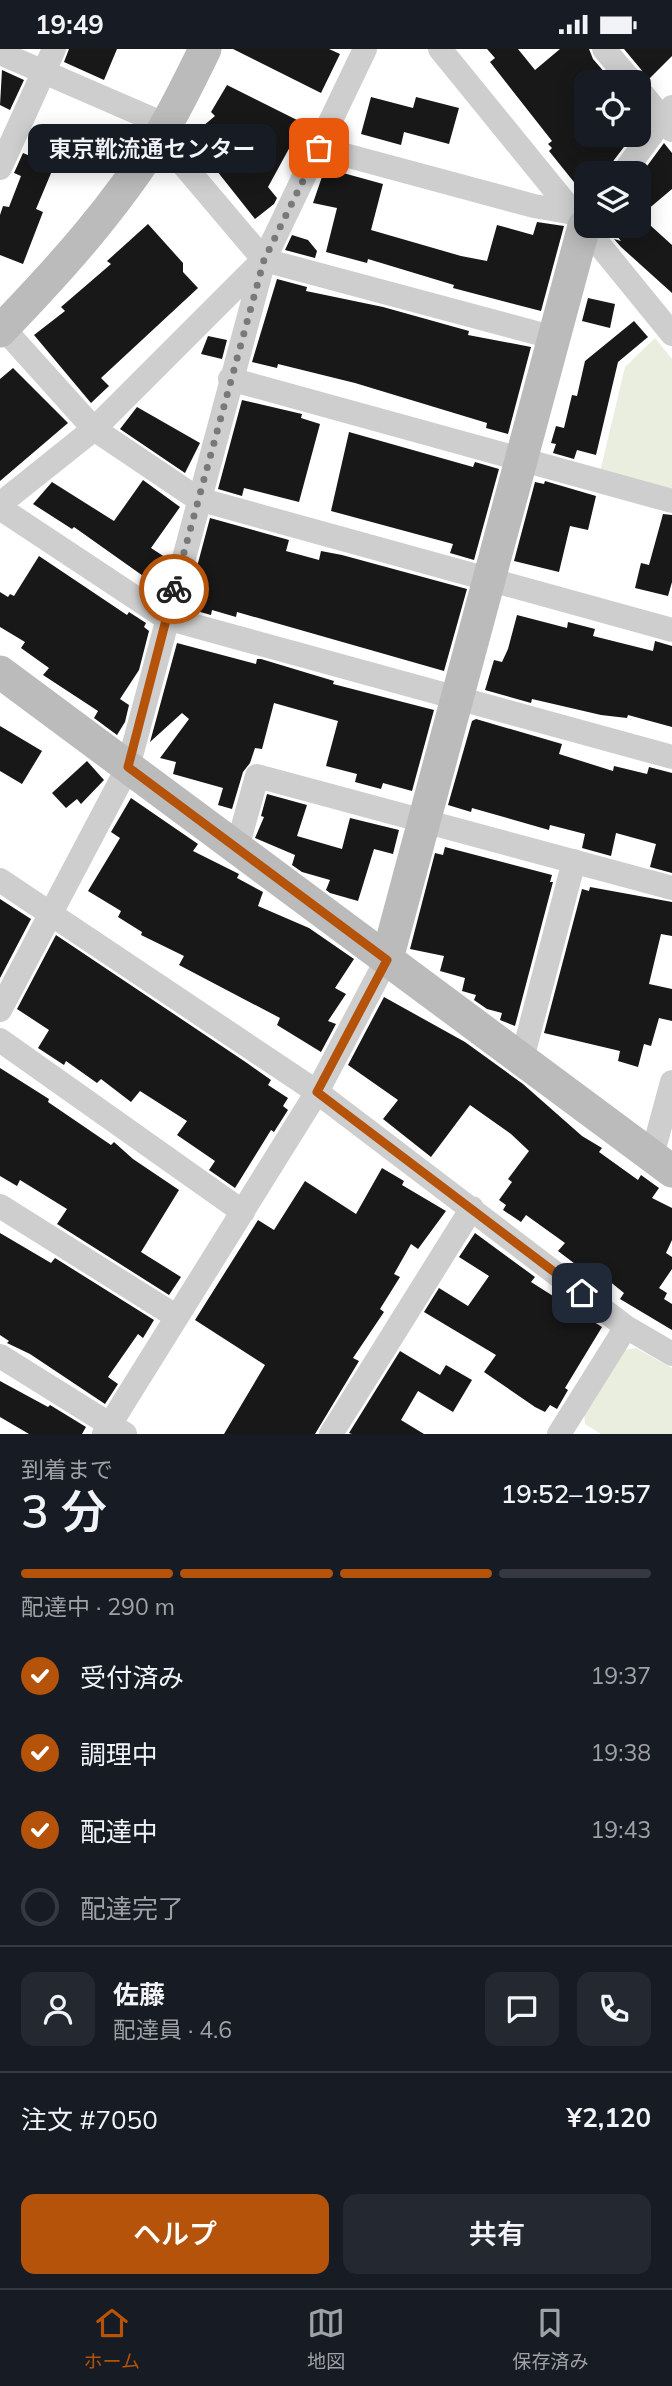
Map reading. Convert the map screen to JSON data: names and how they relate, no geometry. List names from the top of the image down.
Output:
{
  "places": ["東京靴流通センター"],
  "page": {
    "status": "19:49",
    "bubble": "東京靴流通センター",
    "heading": ["3 分", "到着まで", "19:52–19:57"],
    "panel": [
      "佐藤",
      "配達員 · 4.6",
      "注文 #7050",
      "¥2,120"
    ],
    "bar": "配達中 · 290 m",
    "list": [
      ["受付済み", "19:37"],
      ["調理中", "19:38"],
      ["配達中", "19:43"],
      "配達完了"
    ],
    "buttons": ["ヘルプ", "共有"],
    "tabs": ["ホーム", "地図", "保存済み"]
  }
}
